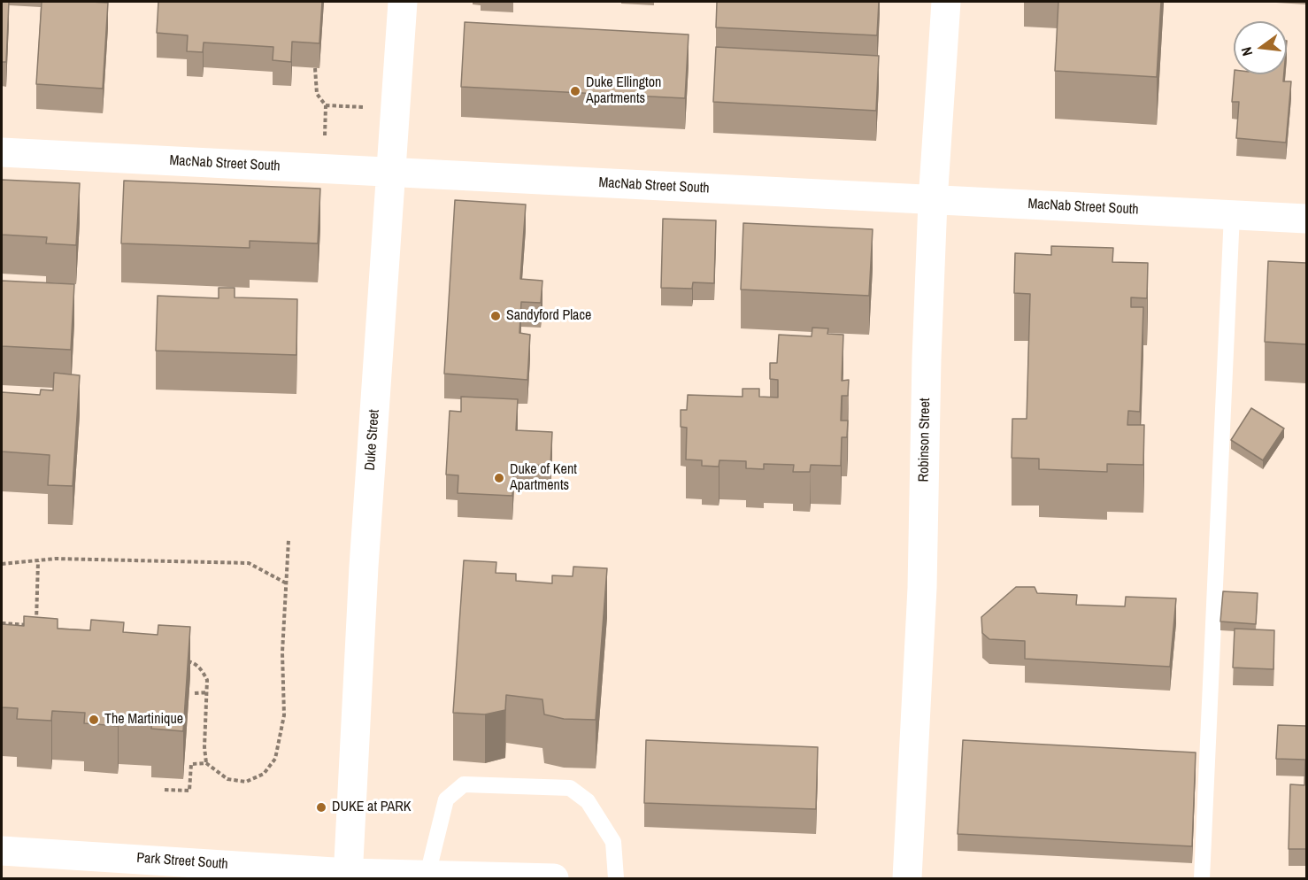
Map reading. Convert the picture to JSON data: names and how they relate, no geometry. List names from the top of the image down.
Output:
{
  "streets": {
    "street": [
      "MacNab Street South",
      "Duke Street",
      "Robinson Street",
      "Park Street South"
    ]
  },
  "crossings": [
    ["MacNab Street South", "Duke Street"],
    ["MacNab Street South", "Robinson Street"],
    ["Duke Street", "Park Street South"]
  ],
  "places": [
    "Duke Ellington Apartments",
    "Sandyford Place",
    "Duke of Kent Apartments",
    "The Martinique",
    "DUKE at PARK"
  ],
  "north": "left"
}
